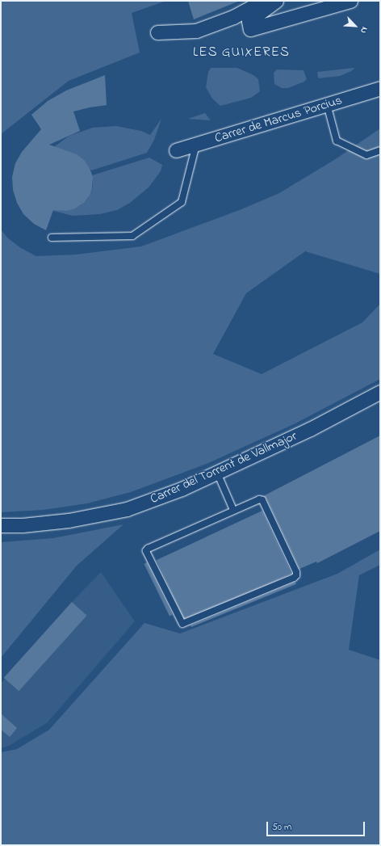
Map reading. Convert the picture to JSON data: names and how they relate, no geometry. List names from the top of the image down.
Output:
{
  "streets": {
    "street": ["Carrer de Marcus Porcius", "Carrer del Torrent de Vallmajor"]
  },
  "districts": ["LES GUIXERES"],
  "scale_bar": "50 m",
  "north": "bottom right"
}
